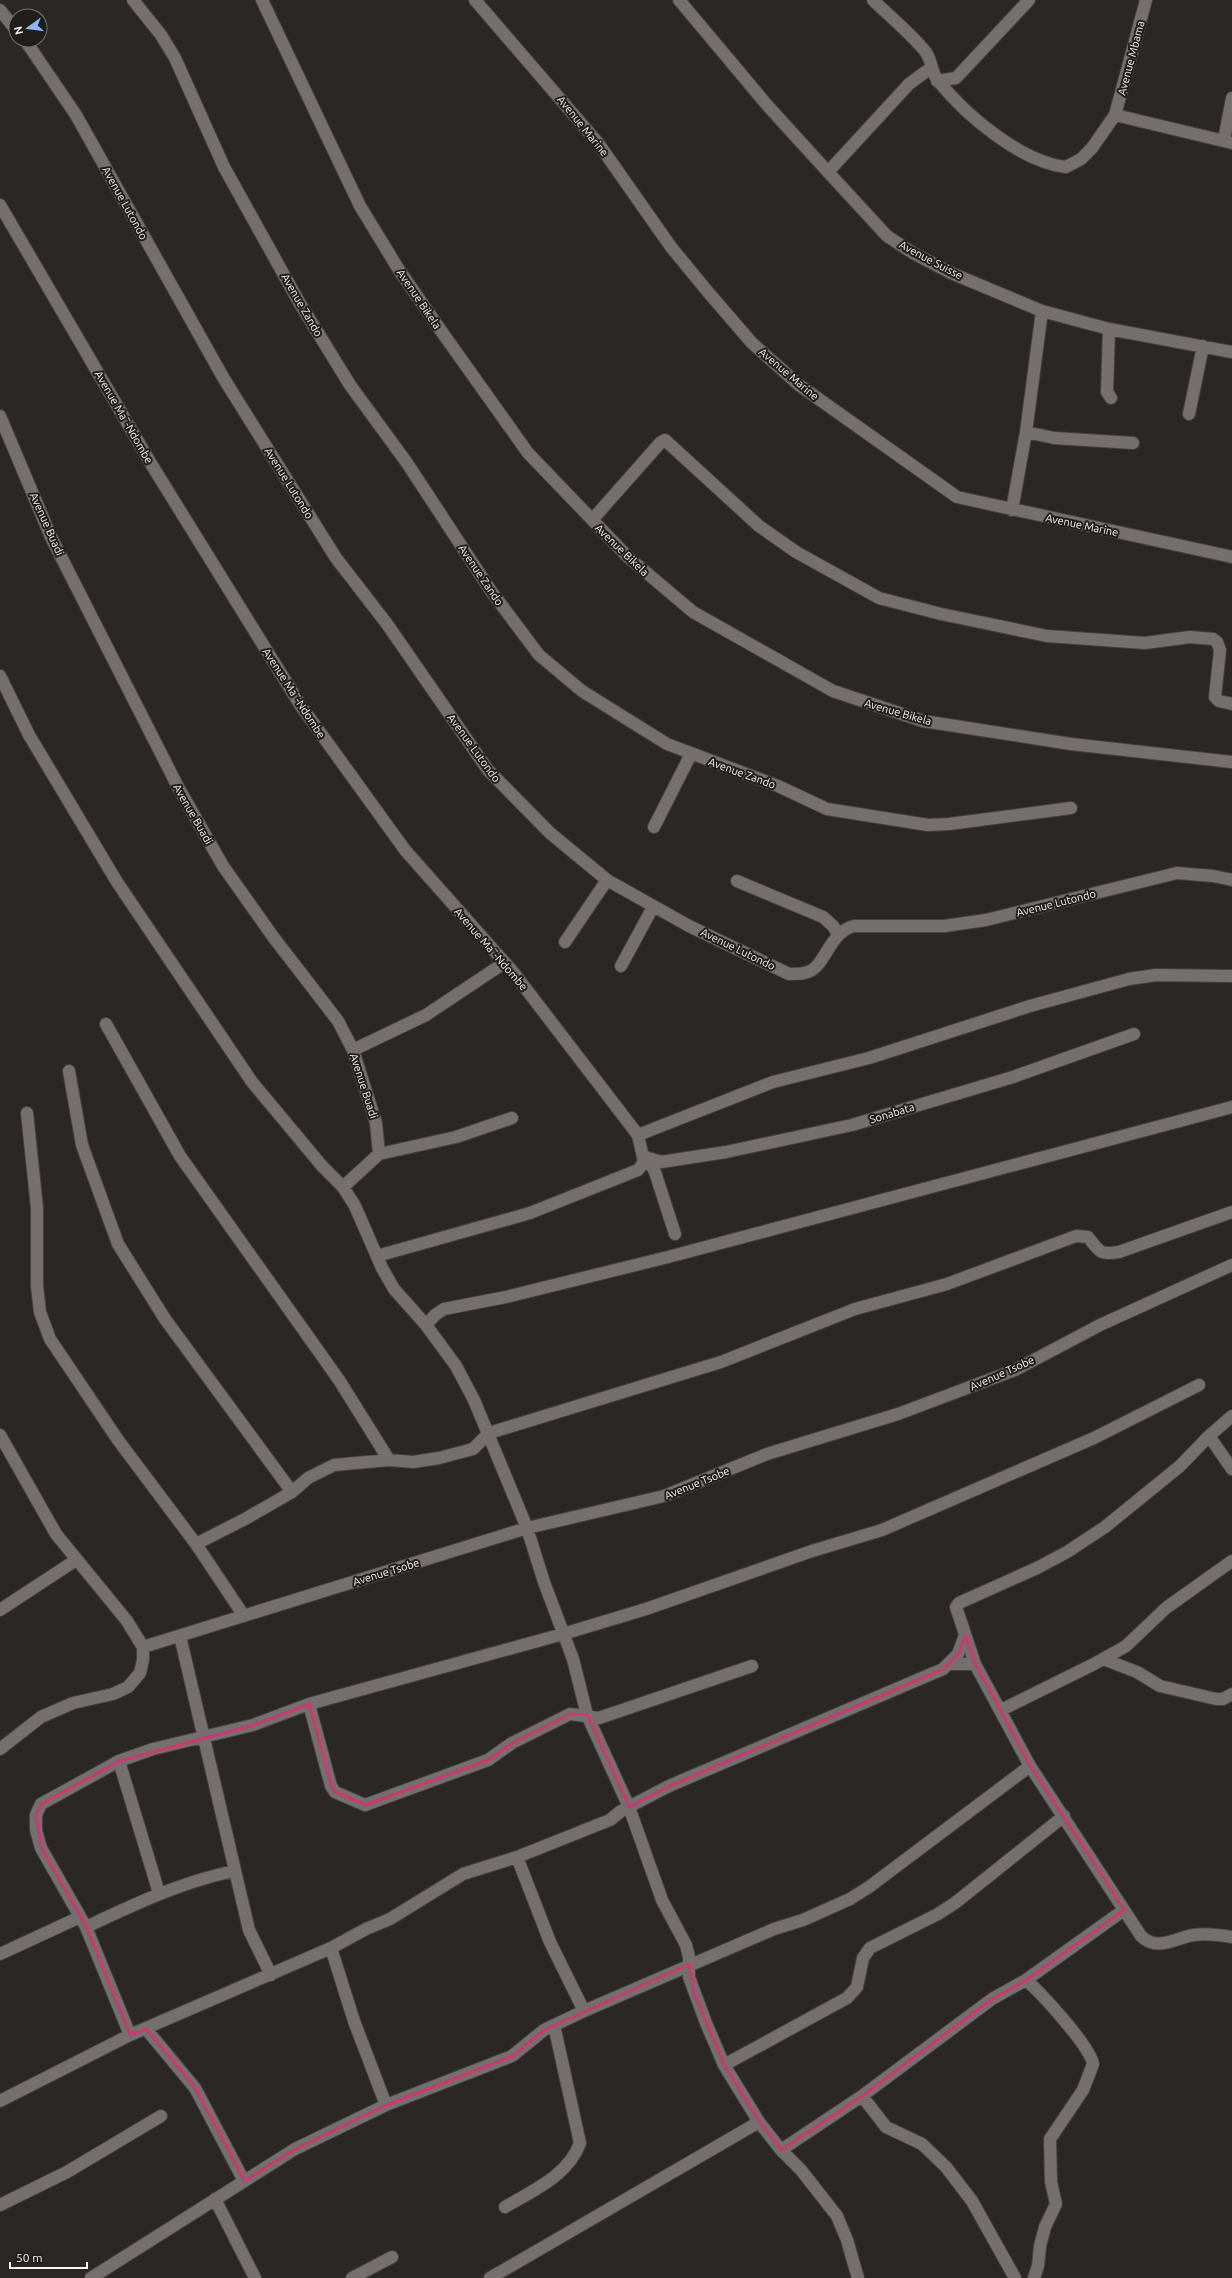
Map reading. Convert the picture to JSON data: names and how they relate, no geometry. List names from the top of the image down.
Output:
{
  "streets": {
    "street": [
      "Avenue Mbama",
      "Avenue Marine",
      "Avenue Lutondo",
      "Avenue Suisse",
      "Avenue Bikela",
      "Avenue Zando",
      "Avenue Ma¨-Ndombe",
      "Avenue Buadi",
      "Sonabata",
      "Avenue Tsobe"
    ]
  },
  "scale_bar": "50 m",
  "north": "left"
}
